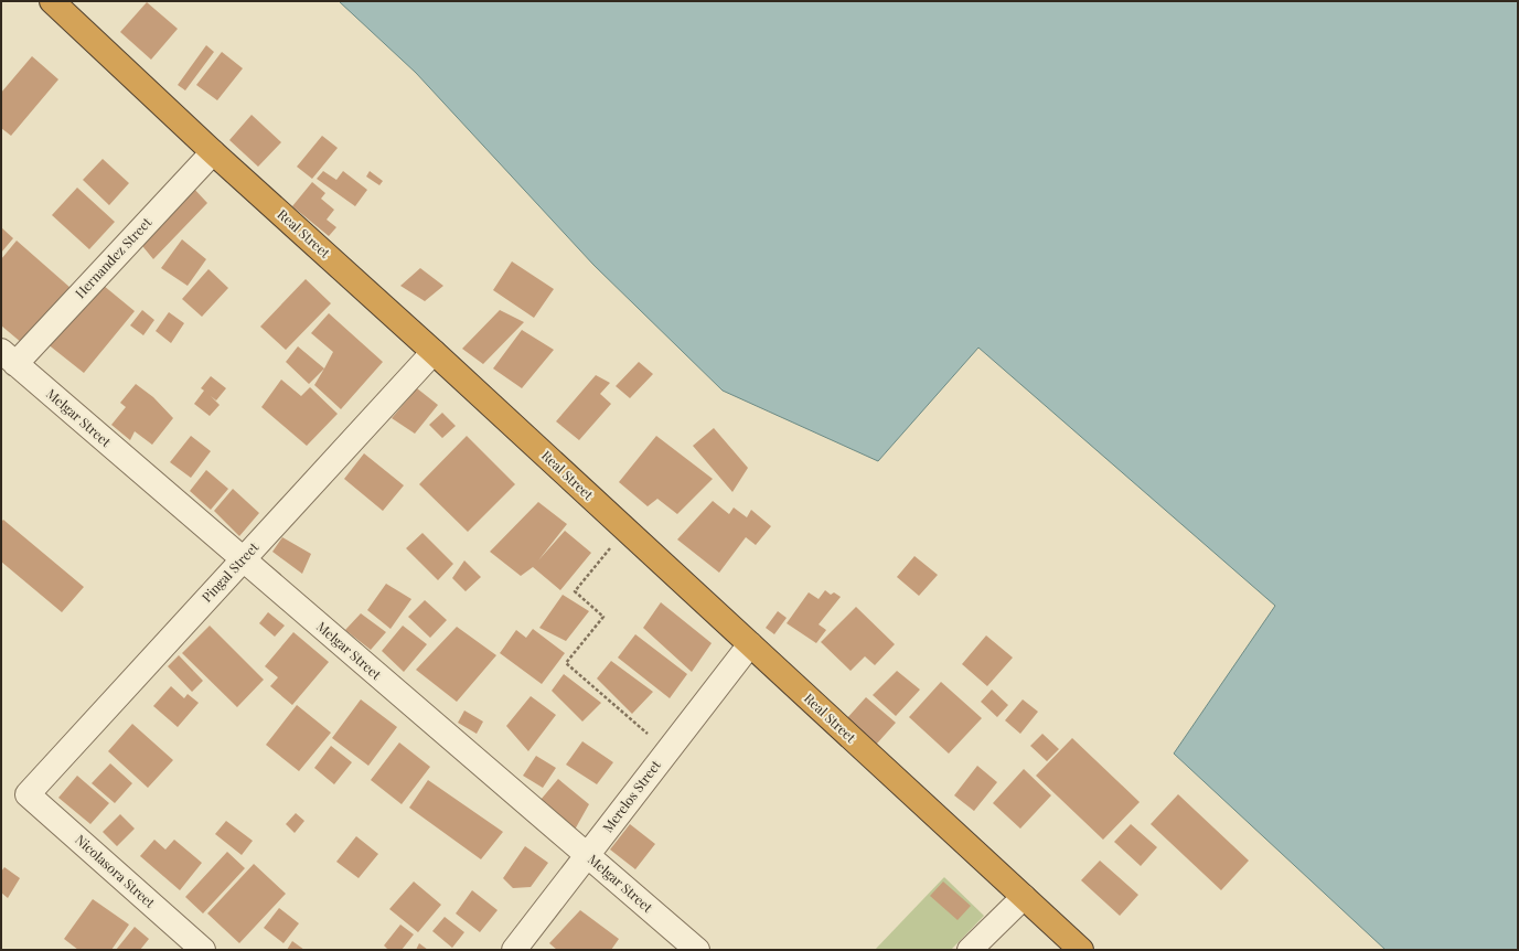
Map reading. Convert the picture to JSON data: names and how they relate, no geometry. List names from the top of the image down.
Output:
{
  "streets": {
    "highway": ["Real Street"],
    "street": [
      "Hernandez Street",
      "Melgar Street",
      "Pingal Street",
      "Merelos Street",
      "Nicolasora Street"
    ]
  },
  "crossings": [
    ["Real Street", "Hernandez Street"],
    ["Real Street", "Pingal Street"],
    ["Real Street", "Merelos Street"],
    ["Hernandez Street", "Melgar Street"],
    ["Melgar Street", "Pingal Street"],
    ["Melgar Street", "Merelos Street"],
    ["Pingal Street", "Nicolasora Street"]
  ]
}
